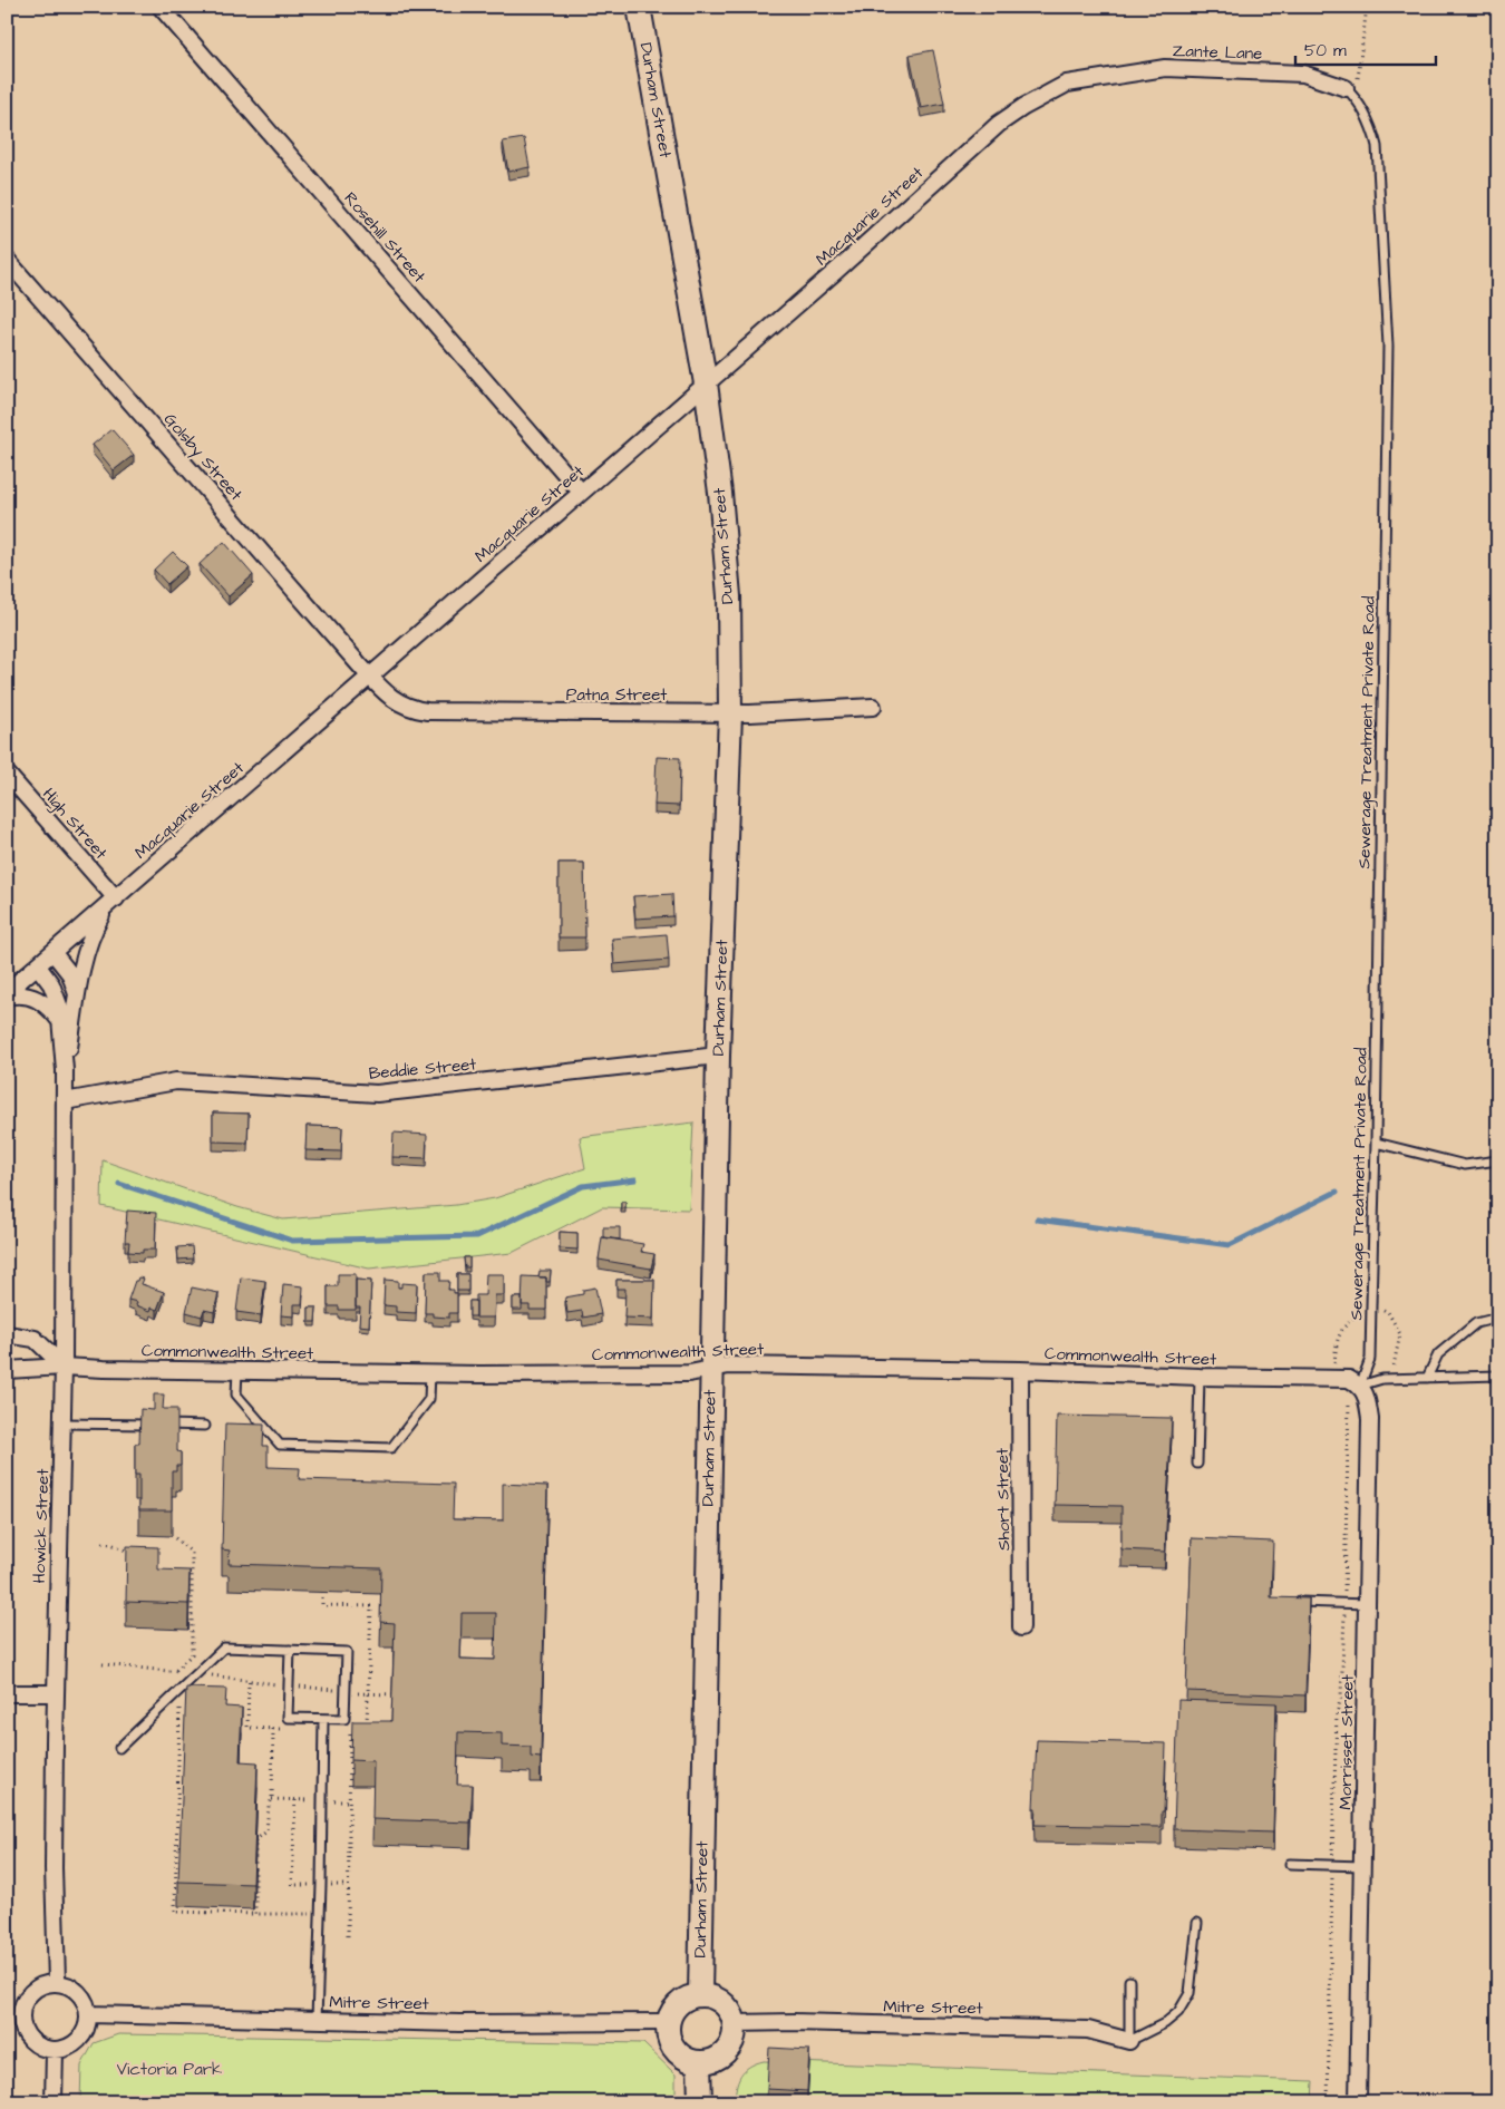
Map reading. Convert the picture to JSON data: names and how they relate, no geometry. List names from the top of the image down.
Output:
{
  "streets": {
    "main road": ["Durham Street"],
    "street": [
      "Zante Lane",
      "Macquarie Street",
      "Rosehill Street",
      "Golsby Street",
      "Patna Street",
      "High Street",
      "Beddie Street",
      "Commonwealth Street",
      "Short Street",
      "Howick Street",
      "Morrisset Street",
      "Mitre Street"
    ],
    "lane": ["Sewerage Treatment Private Road"]
  },
  "crossings": [
    ["Zante Lane", "Macquarie Street"],
    ["Zante Lane", "Sewerage Treatment Private Road"],
    ["Durham Street", "Macquarie Street"],
    ["Durham Street", "Patna Street"],
    ["Durham Street", "Beddie Street"],
    ["Durham Street", "Commonwealth Street"],
    ["Durham Street", "Mitre Street"],
    ["Macquarie Street", "Rosehill Street"],
    ["Macquarie Street", "Golsby Street"],
    ["Macquarie Street", "Patna Street"],
    ["Macquarie Street", "High Street"],
    ["Macquarie Street", "Howick Street"],
    ["Golsby Street", "Patna Street"],
    ["Sewerage Treatment Private Road", "Commonwealth Street"],
    ["Sewerage Treatment Private Road", "Morrisset Street"],
    ["High Street", "Howick Street"],
    ["Beddie Street", "Howick Street"],
    ["Commonwealth Street", "Short Street"],
    ["Commonwealth Street", "Howick Street"],
    ["Commonwealth Street", "Morrisset Street"],
    ["Howick Street", "Mitre Street"]
  ],
  "parks": ["Victoria Park"],
  "scale_bar": "50 m"
}
